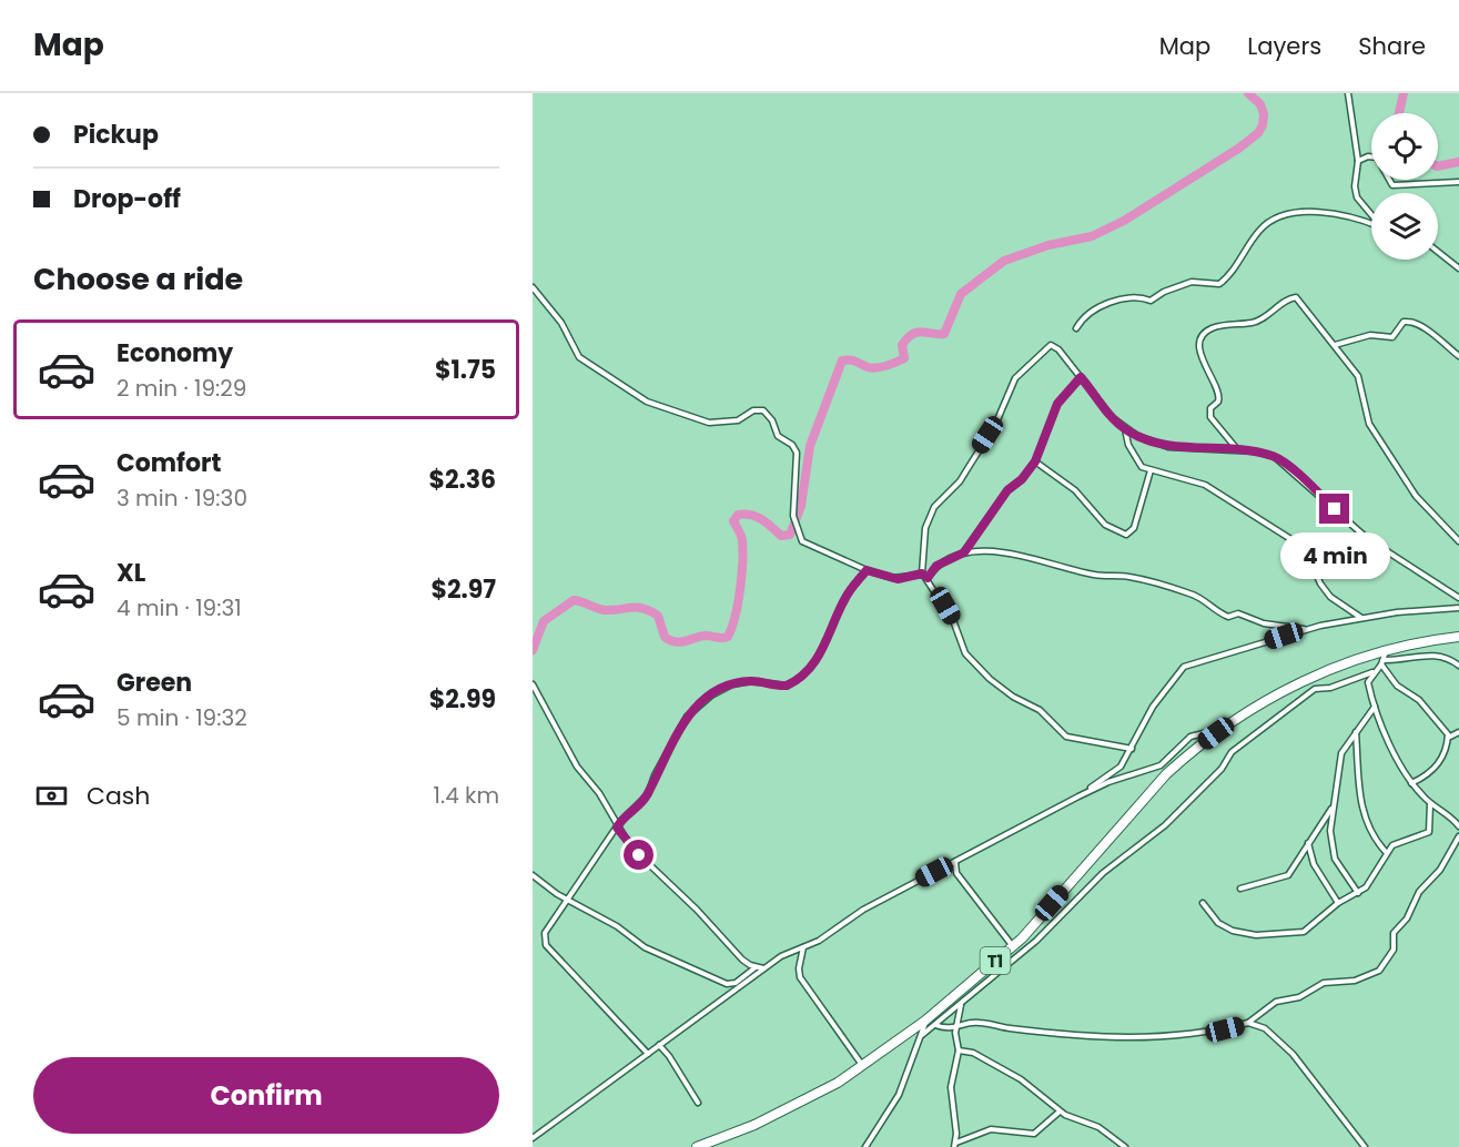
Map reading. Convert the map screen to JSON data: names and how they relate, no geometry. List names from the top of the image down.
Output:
{
  "streets": {
    "highway": ["T1"]
  },
  "page": {
    "header": "Map",
    "nav": ["Map", "Layers", "Share"],
    "banner": ["Pickup", "Drop-off"],
    "heading": "Choose a ride",
    "list": [
      {
        "name": "Economy",
        "note": "2 min · 19:29",
        "value": "$1.75"
      },
      {
        "name": "Comfort",
        "note": "3 min · 19:30",
        "value": "$2.36"
      },
      {
        "name": "XL",
        "note": "4 min · 19:31",
        "value": "$2.97"
      },
      {
        "name": "Green",
        "note": "5 min · 19:32",
        "value": "$2.99"
      }
    ],
    "bubble": "4 min",
    "pay": ["Cash", "1.4 km"],
    "buttons": "Confirm"
  }
}
